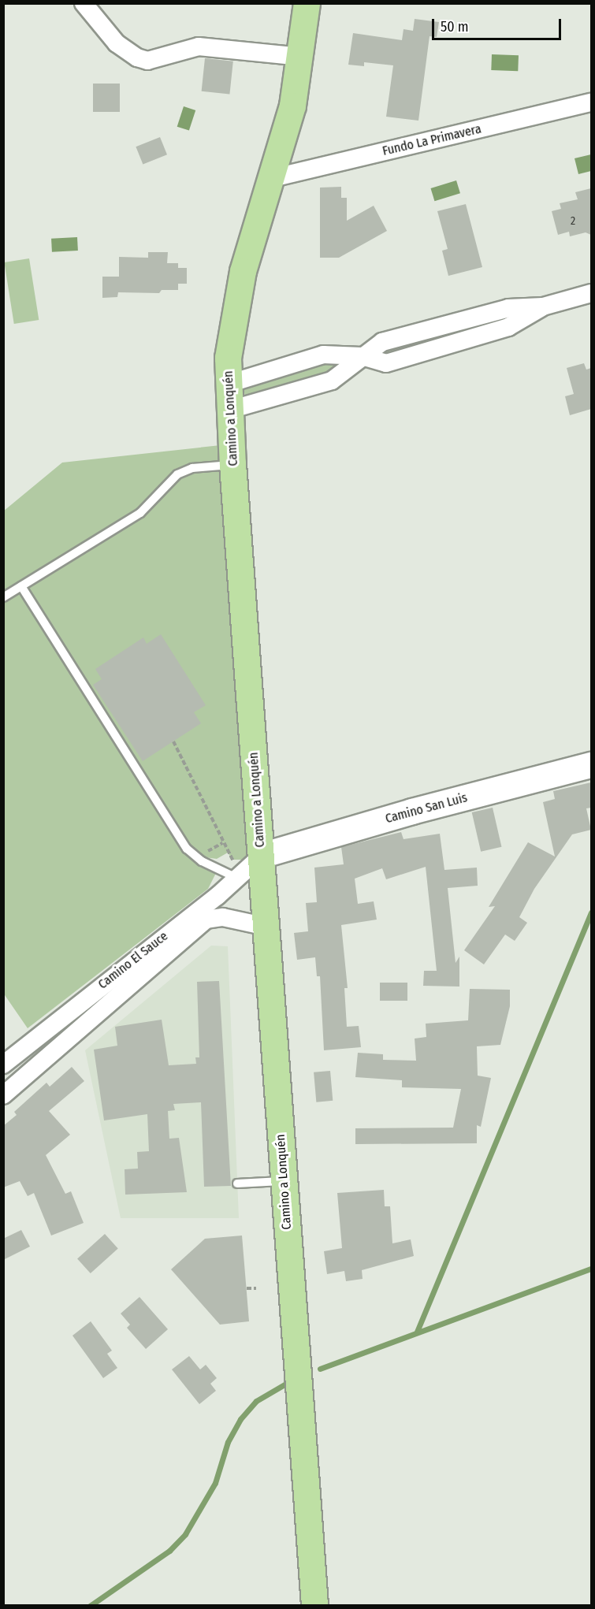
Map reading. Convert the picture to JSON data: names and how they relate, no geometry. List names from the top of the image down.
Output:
{
  "streets": {
    "main road": ["Camino a Lonquén"],
    "street": ["Fundo La Primavera", "Camino San Luis", "Camino El Sauce"]
  },
  "crossings": [
    ["Fundo La Primavera", "Camino a Lonquén"],
    ["Camino a Lonquén", "Camino San Luis"],
    ["Camino a Lonquén", "Camino El Sauce"],
    ["Camino San Luis", "Camino El Sauce"]
  ],
  "house_numbers": ["2"],
  "scale_bar": "50 m"
}
